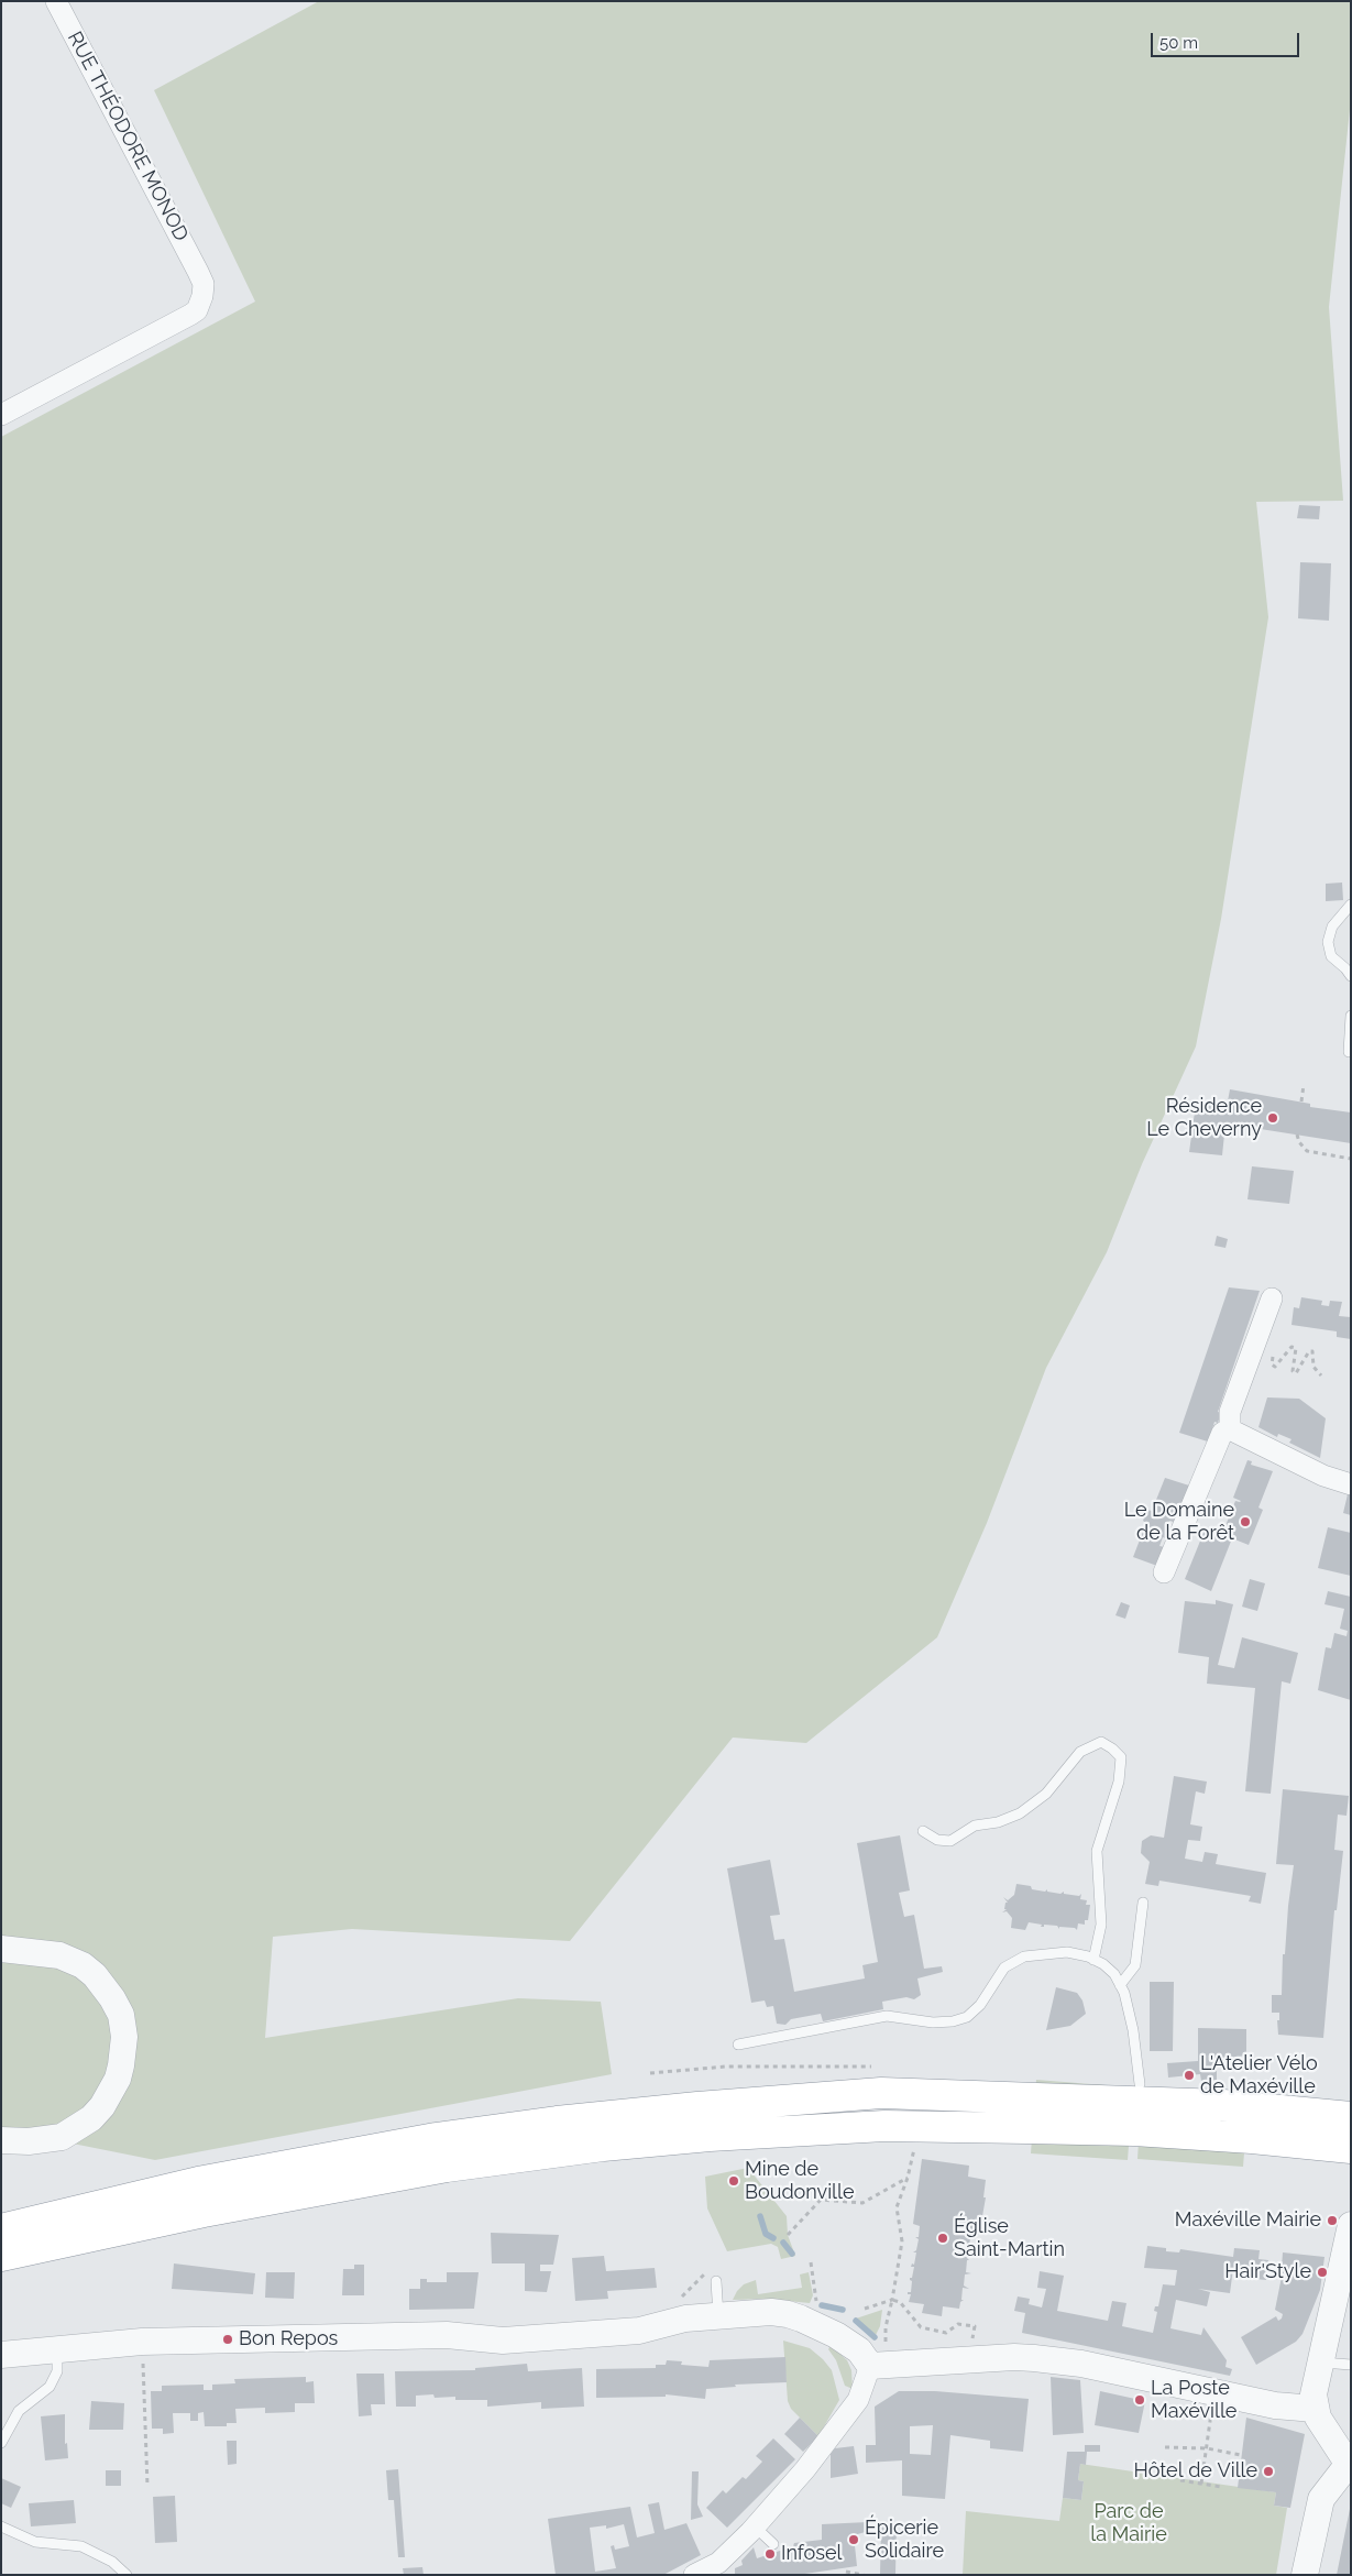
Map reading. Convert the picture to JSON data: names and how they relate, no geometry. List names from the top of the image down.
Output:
{
  "streets": {
    "street": ["RUE THÉODORE MONOD"]
  },
  "parks": ["Parc de la Mairie"],
  "places": [
    "Résidence Le Cheverny",
    "Le Domaine de la Forêt",
    "L'Atelier Vélo de Maxéville",
    "Mine de Boudonville",
    "Maxéville Mairie",
    "Église Saint-Martin",
    "Hair'Style",
    "Bon Repos",
    "La Poste Maxéville",
    "Hôtel de Ville",
    "Épicerie Solidaire",
    "Infosel"
  ],
  "scale_bar": "50 m"
}
